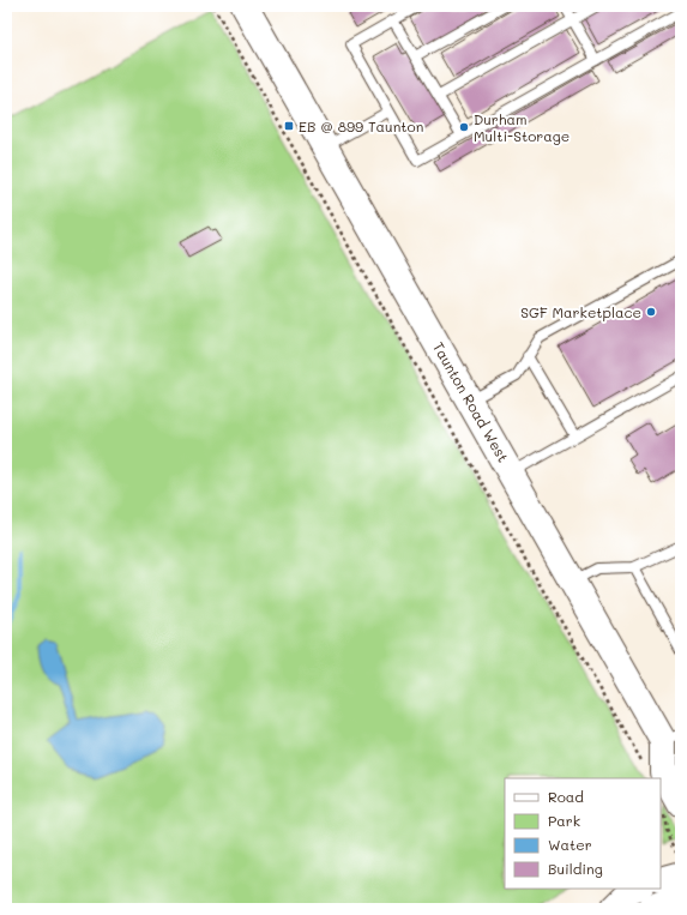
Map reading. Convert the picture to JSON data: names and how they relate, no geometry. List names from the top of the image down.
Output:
{
  "streets": {
    "main road": ["Taunton Road West"]
  },
  "places": {
    "transit": ["EB @ 899 Taunton"],
    "other": ["Durham Multi-Storage", "SGF Marketplace"]
  },
  "legend": [
    "Road",
    "Park",
    "Water",
    "Building"
  ]
}
